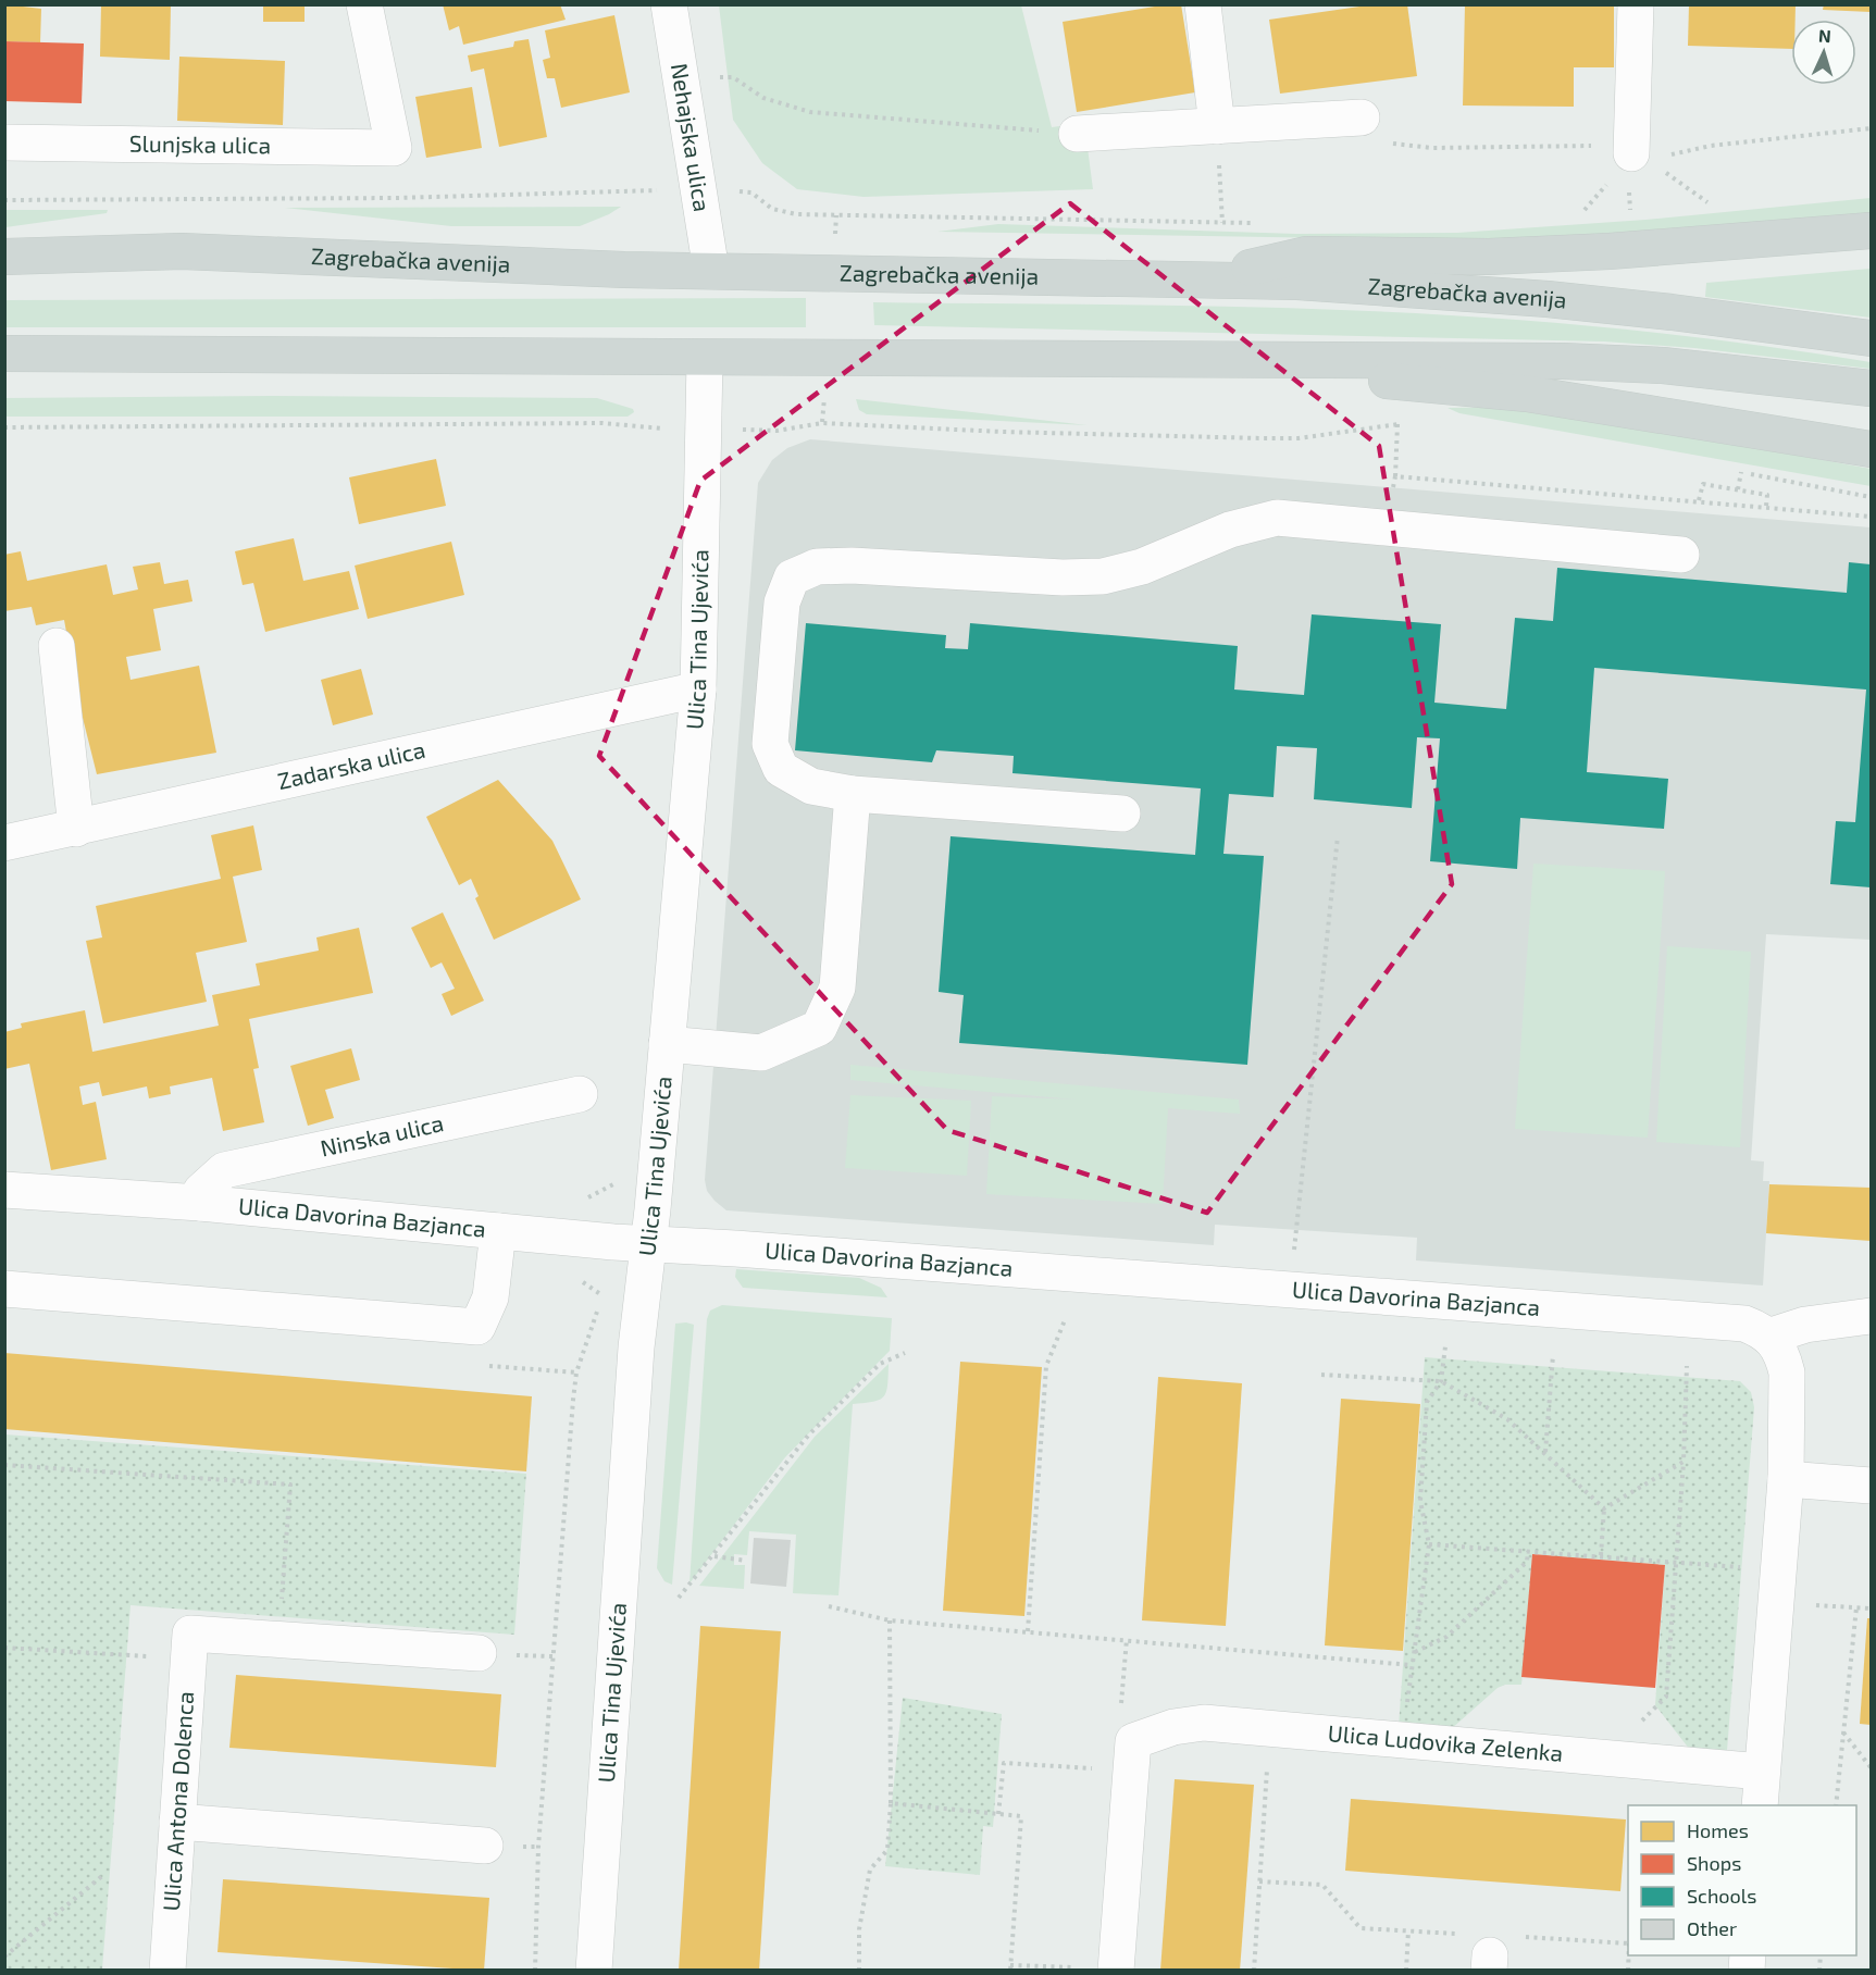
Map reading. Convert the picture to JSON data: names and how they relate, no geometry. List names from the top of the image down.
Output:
{
  "streets": {
    "main road": ["Zagrebačka avenija"],
    "street": [
      "Nehajska ulica",
      "Slunjska ulica",
      "Ulica Tina Ujevića",
      "Zadarska ulica",
      "Ninska ulica",
      "Ulica Davorina Bazjanca",
      "Ulica Ludovika Zelenka",
      "Ulica Antona Dolenca"
    ]
  },
  "crossings": [
    ["Nehajska ulica", "Zagrebačka avenija"],
    ["Ulica Tina Ujevića", "Zadarska ulica"],
    ["Ulica Tina Ujevića", "Ulica Davorina Bazjanca"],
    ["Ninska ulica", "Ulica Davorina Bazjanca"]
  ],
  "legend": [
    "Homes",
    "Shops",
    "Schools",
    "Other"
  ],
  "north": "top"
}
